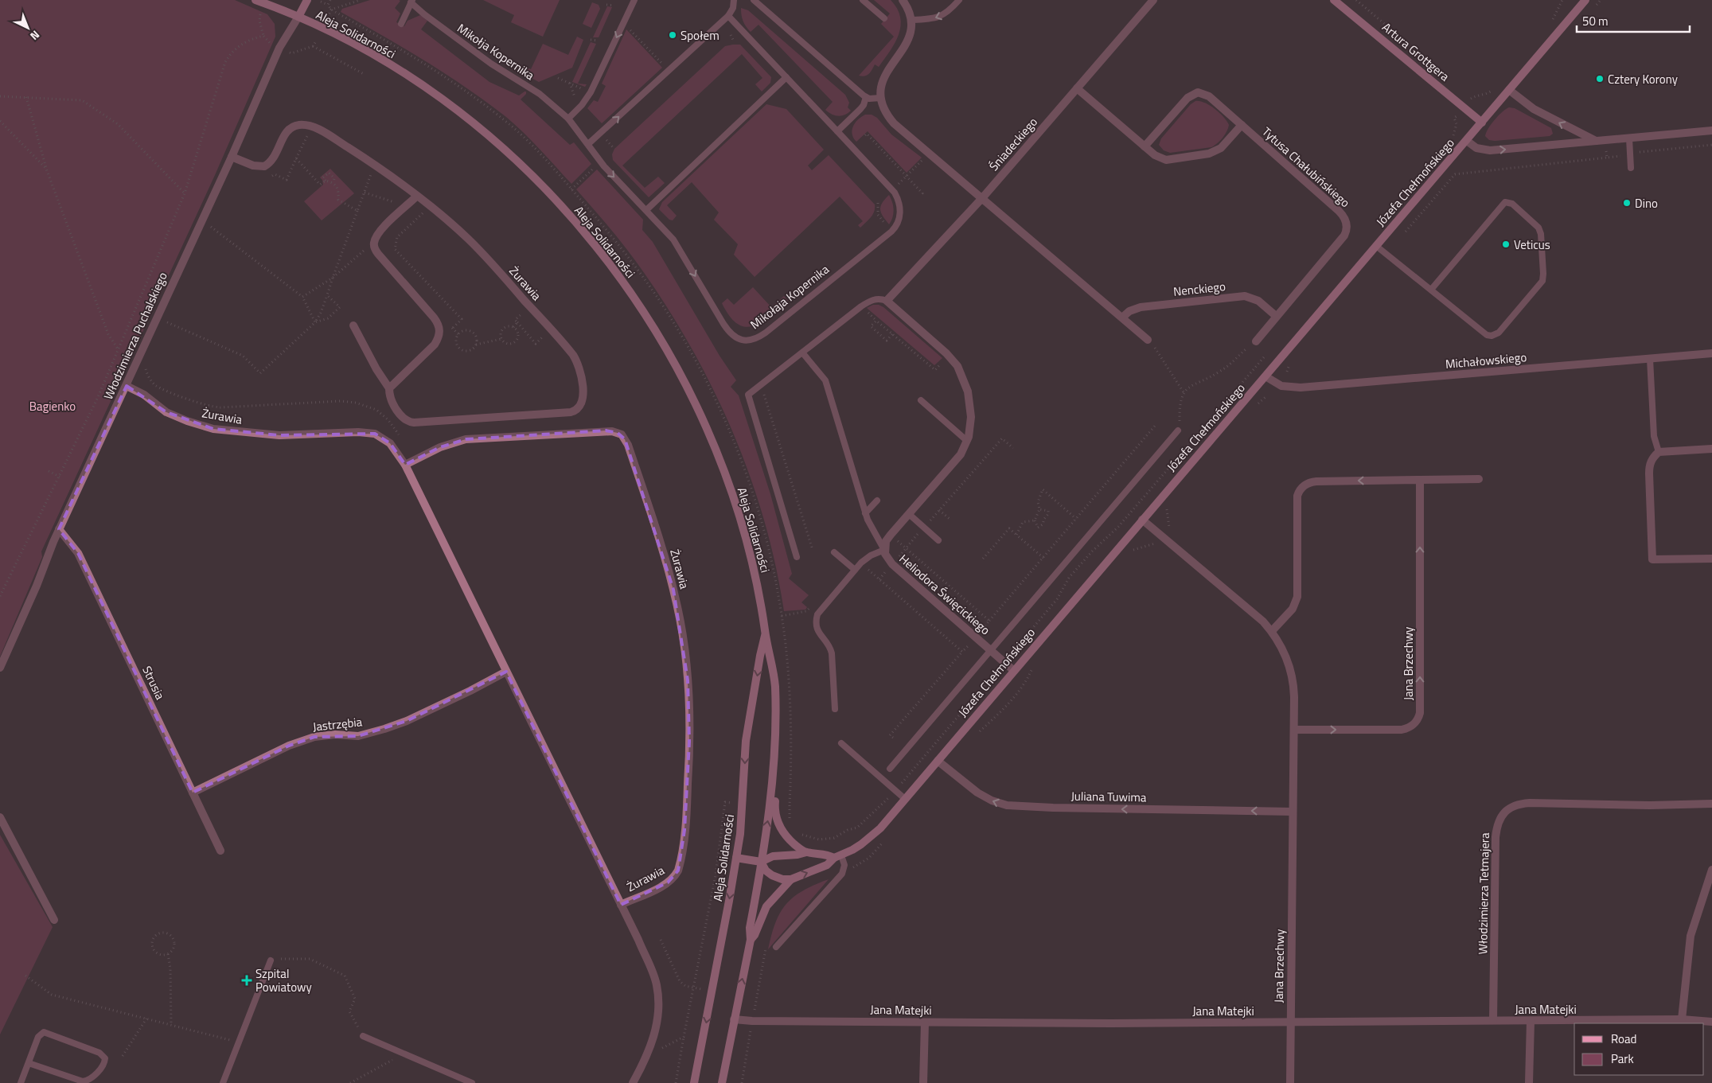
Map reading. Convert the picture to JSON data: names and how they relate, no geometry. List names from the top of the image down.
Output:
{
  "streets": {
    "main road": ["Aleja Solidarności", "Artura Grottgera", "Józefa Chełmońskiego"],
    "street": [
      "Śniadeckiego",
      "Tytusa Chałubińskiego",
      "Żurawia",
      "Nenckiego",
      "Włodzimierza Puchalskiego",
      "Michałowskiego",
      "Heliodora Święcickiego",
      "Jana Brzechwy",
      "Strusia",
      "Jastrzębia",
      "Juliana Tuwima",
      "Włodzimierza Tetmajera",
      "Jana Matejki"
    ],
    "lane": ["Mikołja Kopernika", "Mikołaja Kopernika"]
  },
  "crossings": [
    ["Aleja Solidarności", "Józefa Chełmońskiego"],
    ["Aleja Solidarności", "Włodzimierza Puchalskiego"],
    ["Aleja Solidarności", "Jana Matejki"],
    ["Mikołja Kopernika", "Mikołaja Kopernika"],
    ["Artura Grottgera", "Józefa Chełmońskiego"],
    ["Śniadeckiego", "Heliodora Święcickiego"],
    ["Tytusa Chałubińskiego", "Nenckiego"],
    ["Józefa Chełmońskiego", "Michałowskiego"],
    ["Józefa Chełmońskiego", "Heliodora Święcickiego"],
    ["Józefa Chełmońskiego", "Jana Brzechwy"],
    ["Józefa Chełmońskiego", "Juliana Tuwima"],
    ["Żurawia", "Włodzimierza Puchalskiego"],
    ["Żurawia", "Jastrzębia"],
    ["Włodzimierza Puchalskiego", "Strusia"],
    ["Jana Brzechwy", "Juliana Tuwima"],
    ["Jana Brzechwy", "Jana Matejki"],
    ["Strusia", "Jastrzębia"],
    ["Włodzimierza Tetmajera", "Jana Matejki"]
  ],
  "one_way": ["Juliana Tuwima"],
  "parks": ["Bagienko"],
  "places": {
    "other": [
      "Społem",
      "Cztery Korony",
      "Dino",
      "Veticus"
    ],
    "health": ["Szpital Powiatowy"]
  },
  "legend": ["Road", "Park"],
  "scale_bar": "50 m",
  "north": "bottom right"
}
